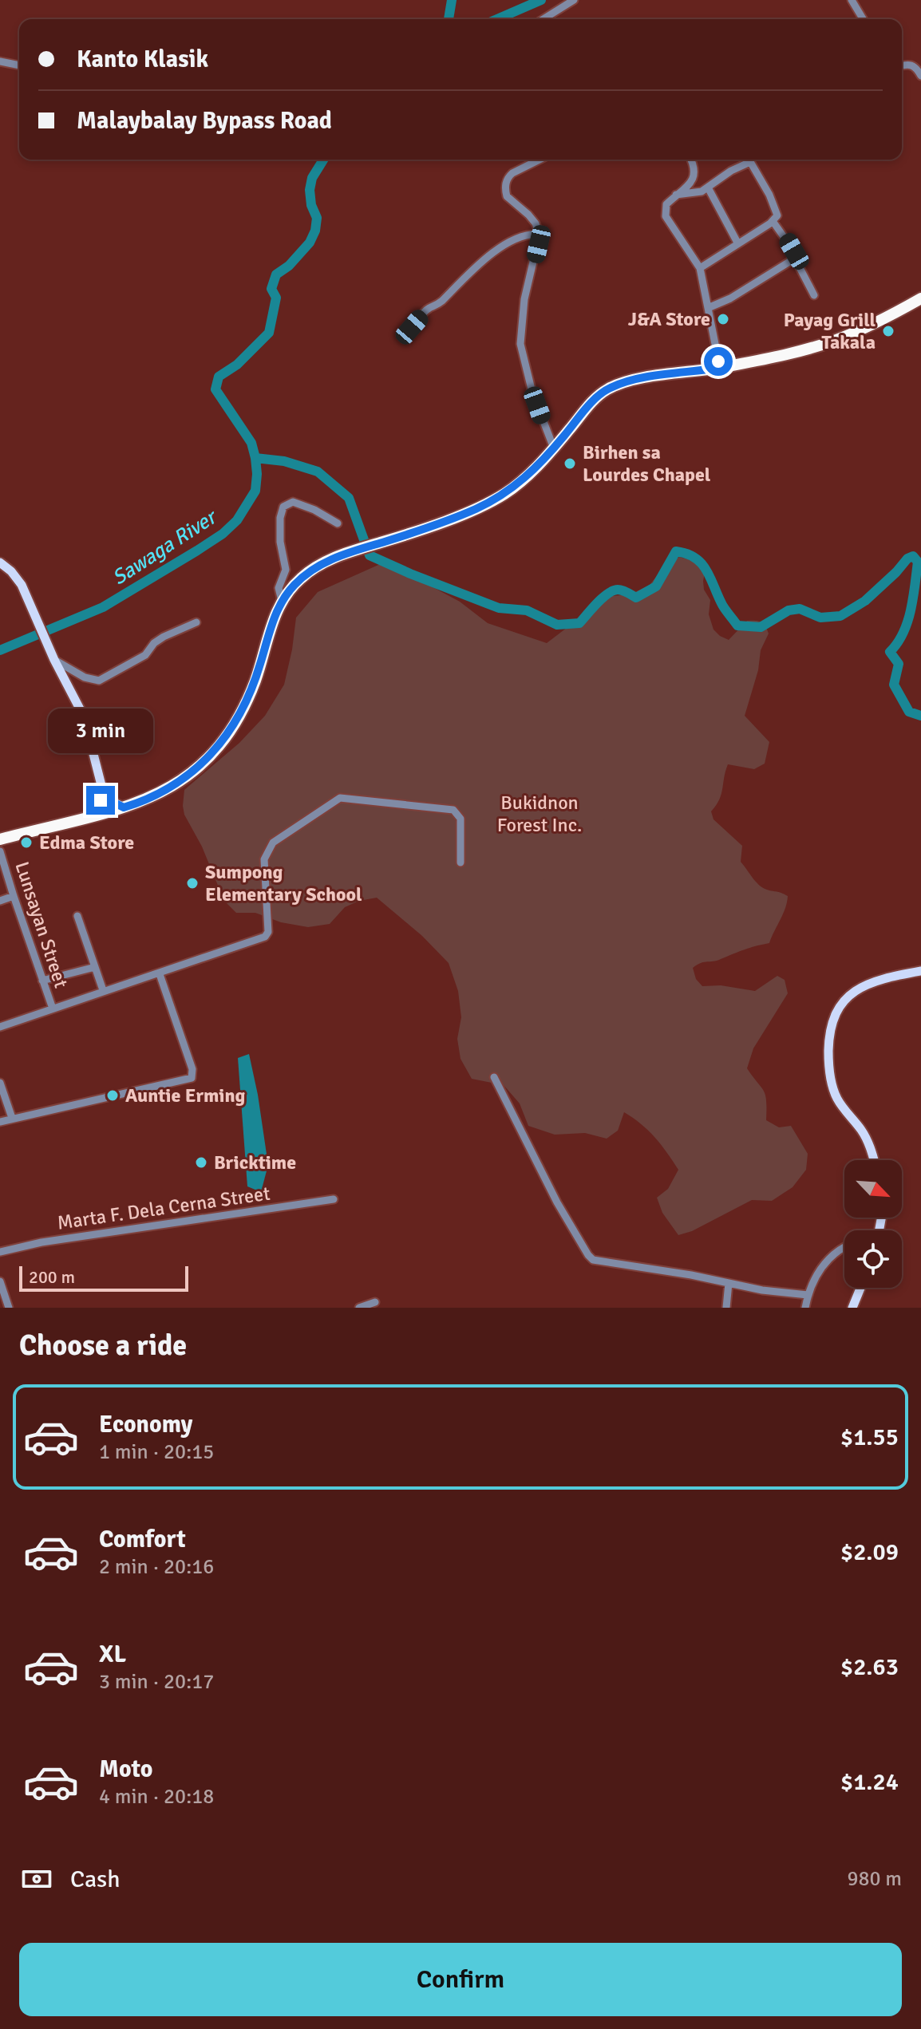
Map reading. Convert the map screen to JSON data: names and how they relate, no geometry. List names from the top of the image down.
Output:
{
  "streets": {
    "street": ["Lunsayan Street", "Marta F. Dela Cerna Street"]
  },
  "water": ["Sawaga River"],
  "parks": ["Bukidnon Forest Inc."],
  "places": [
    "J&A Store",
    "Payag Grill Takala",
    "Birhen sa Lourdes Chapel",
    "Edma Store",
    "Sumpong Elementary School",
    "Auntie Erming",
    "Bricktime"
  ],
  "scale_bar": "200 m",
  "north": "bottom right",
  "page": {
    "banner": ["Kanto Klasik", "Malaybalay Bypass Road"],
    "bubble": "3 min",
    "scale": "200 m",
    "heading": "Choose a ride",
    "list": [
      {
        "name": "Economy",
        "note": "1 min · 20:15",
        "value": "$1.55"
      },
      {
        "name": "Comfort",
        "note": "2 min · 20:16",
        "value": "$2.09"
      },
      {
        "name": "XL",
        "note": "3 min · 20:17",
        "value": "$2.63"
      },
      {
        "name": "Moto",
        "note": "4 min · 20:18",
        "value": "$1.24"
      }
    ],
    "pay": ["Cash", "980 m"],
    "buttons": "Confirm"
  }
}
